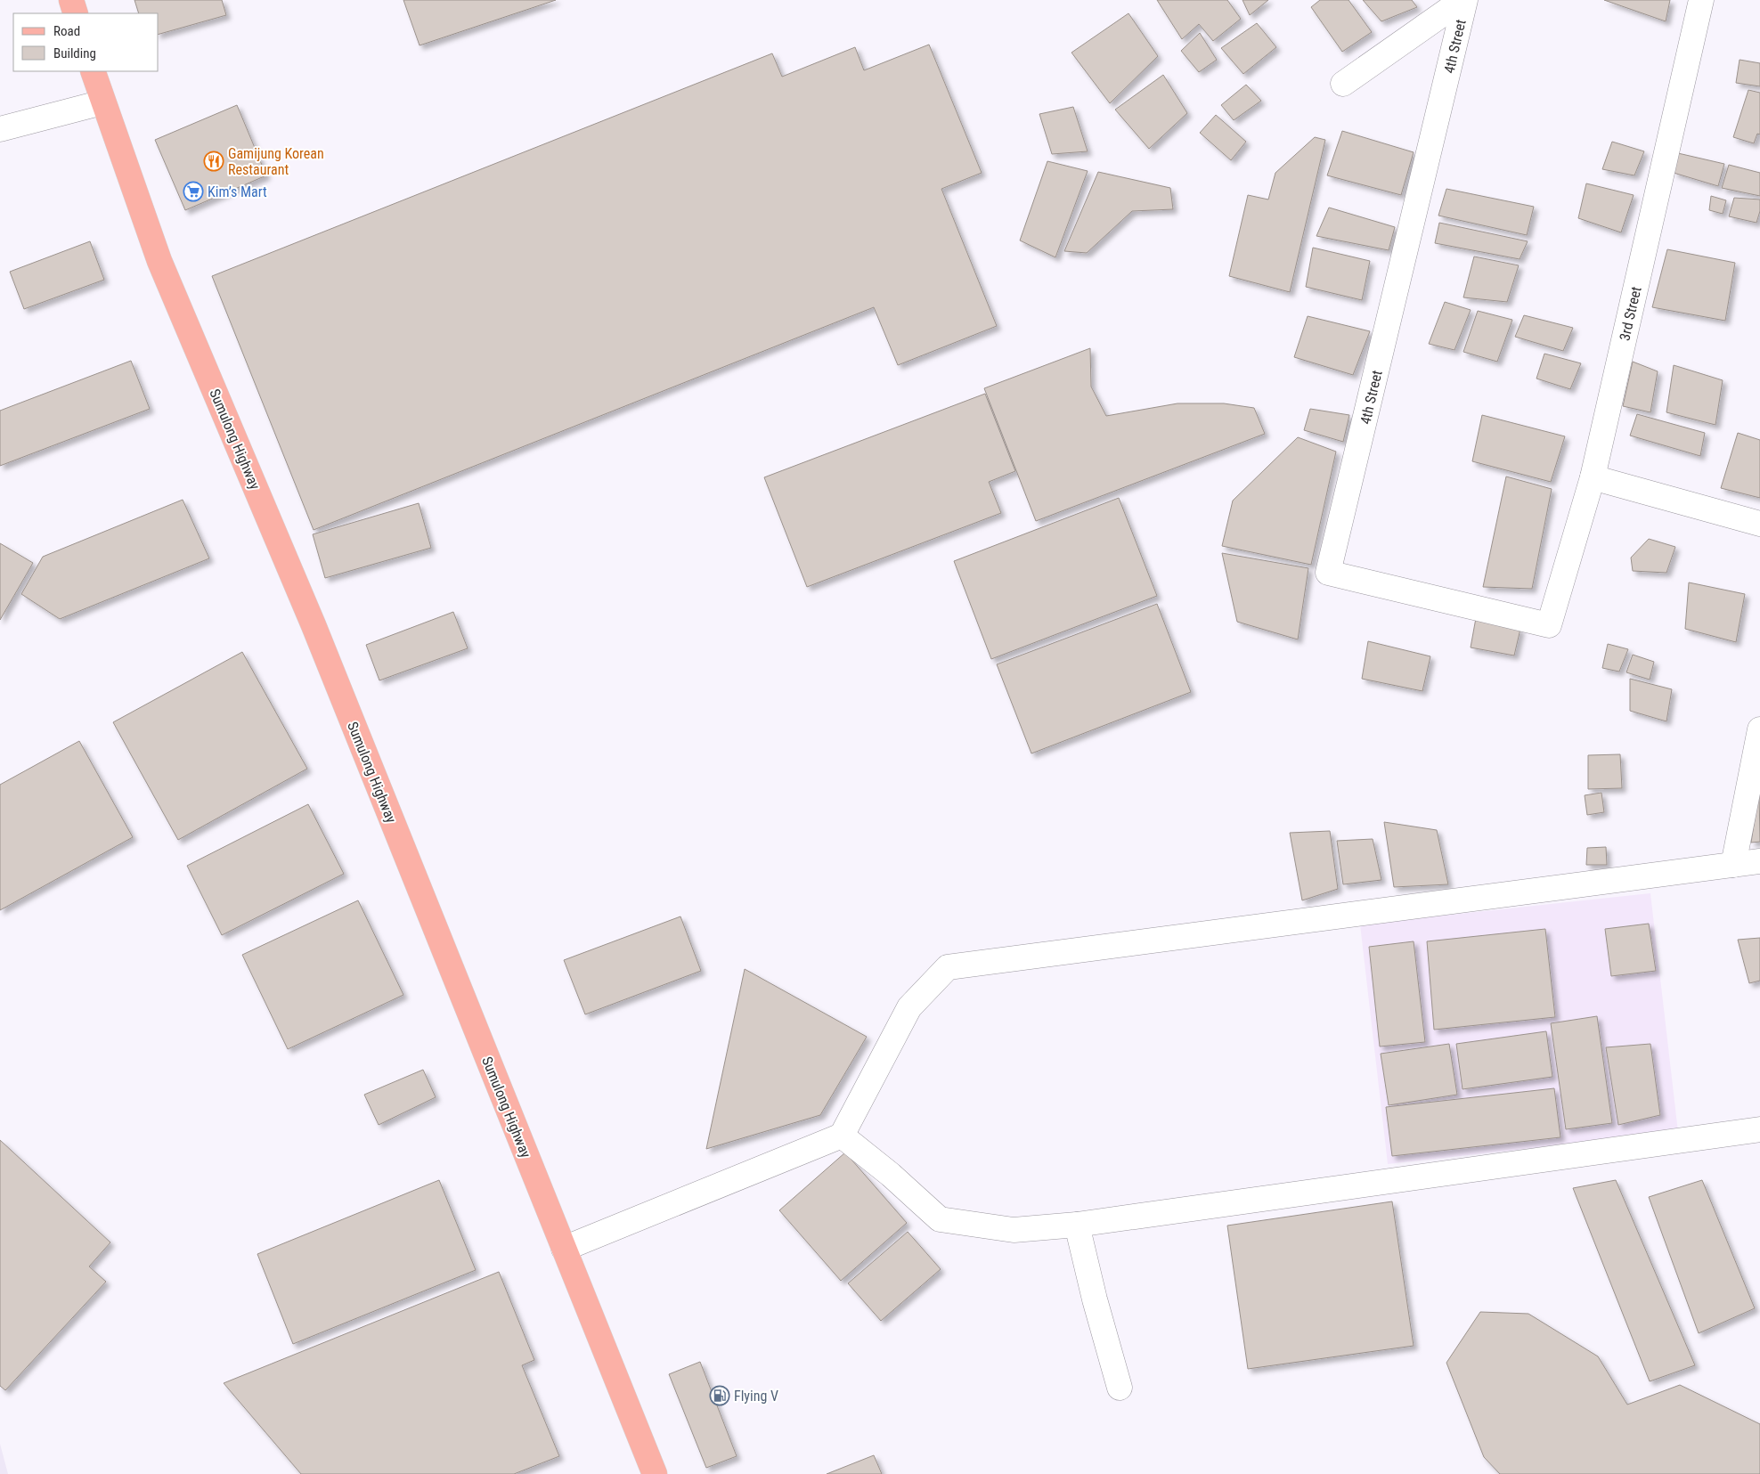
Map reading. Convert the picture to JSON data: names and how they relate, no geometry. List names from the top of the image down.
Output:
{
  "streets": {
    "main road": ["Sumulong Highway"],
    "street": ["4th Street", "3rd Street"]
  },
  "crossings": [
    ["4th Street", "3rd Street"]
  ],
  "places": {
    "restaurant": ["Gamijung Korean Restaurant"],
    "supermarket": ["Kim’s Mart"],
    "fuel station": ["Flying V"]
  },
  "legend": ["Road", "Building"]
}
